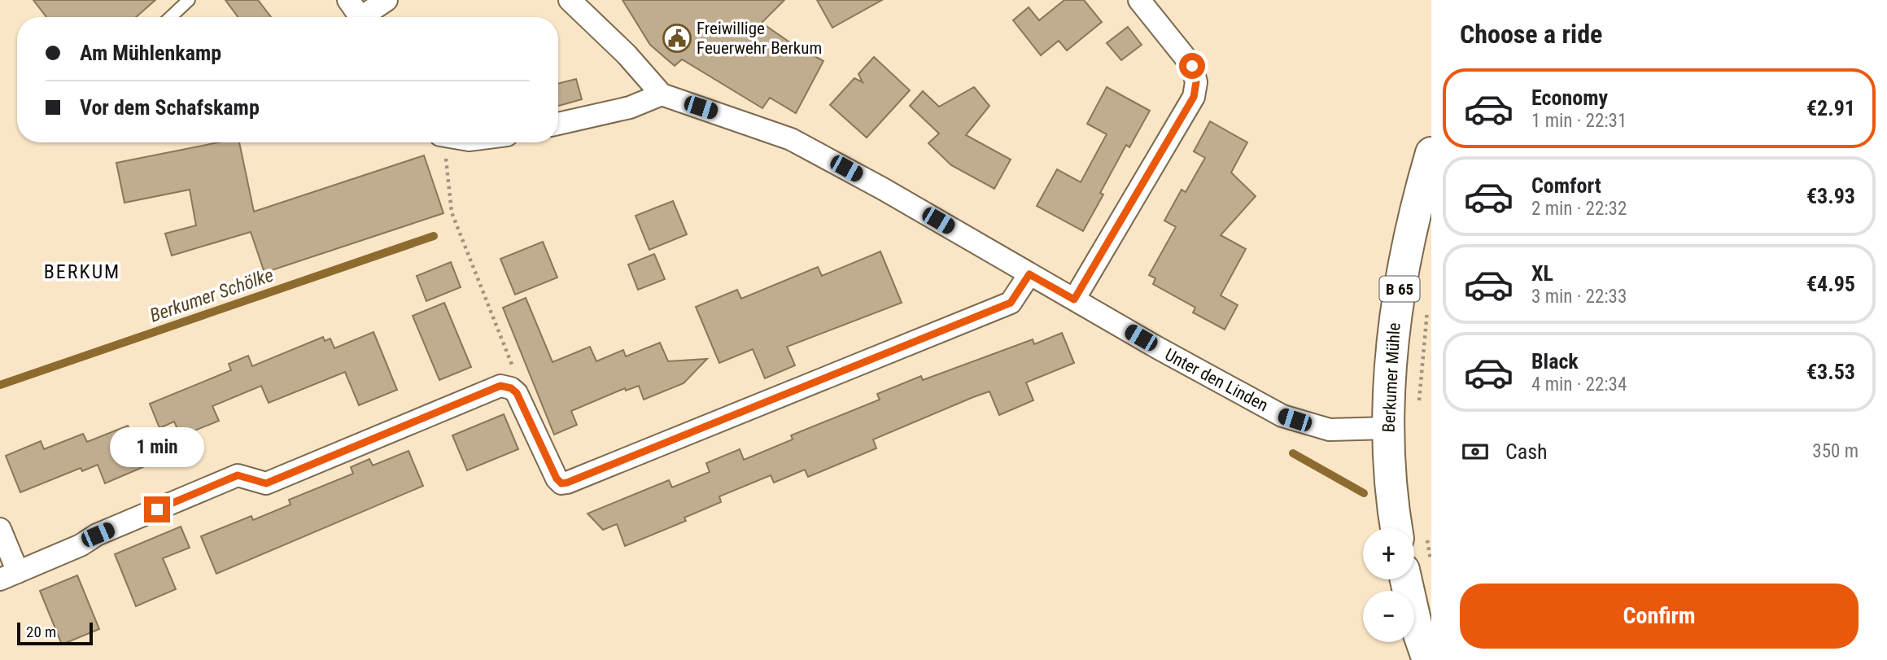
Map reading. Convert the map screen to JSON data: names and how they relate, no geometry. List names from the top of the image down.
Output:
{
  "streets": {
    "main road": ["B 65", "Berkumer Mühle"],
    "street": ["Unter den Linden"]
  },
  "crossings": [
    ["Berkumer Mühle", "Unter den Linden"]
  ],
  "districts": ["BERKUM"],
  "water": ["Berkumer Schölke"],
  "places": {
    "public building": ["Freiwillige Feuerwehr Berkum"]
  },
  "scale_bar": "20 m",
  "page": {
    "heading": "Choose a ride",
    "banner": ["Am Mühlenkamp", "Vor dem Schafskamp"],
    "list": [
      {
        "name": "Economy",
        "note": "1 min · 22:31",
        "value": "€2.91"
      },
      {
        "name": "Comfort",
        "note": "2 min · 22:32",
        "value": "€3.93"
      },
      {
        "name": "XL",
        "note": "3 min · 22:33",
        "value": "€4.95"
      },
      {
        "name": "Black",
        "note": "4 min · 22:34",
        "value": "€3.53"
      }
    ],
    "pay": ["Cash", "350 m"],
    "bubble": "1 min",
    "map_buttons": ["+", "−"],
    "buttons": "Confirm",
    "scale": "20 m"
  }
}
